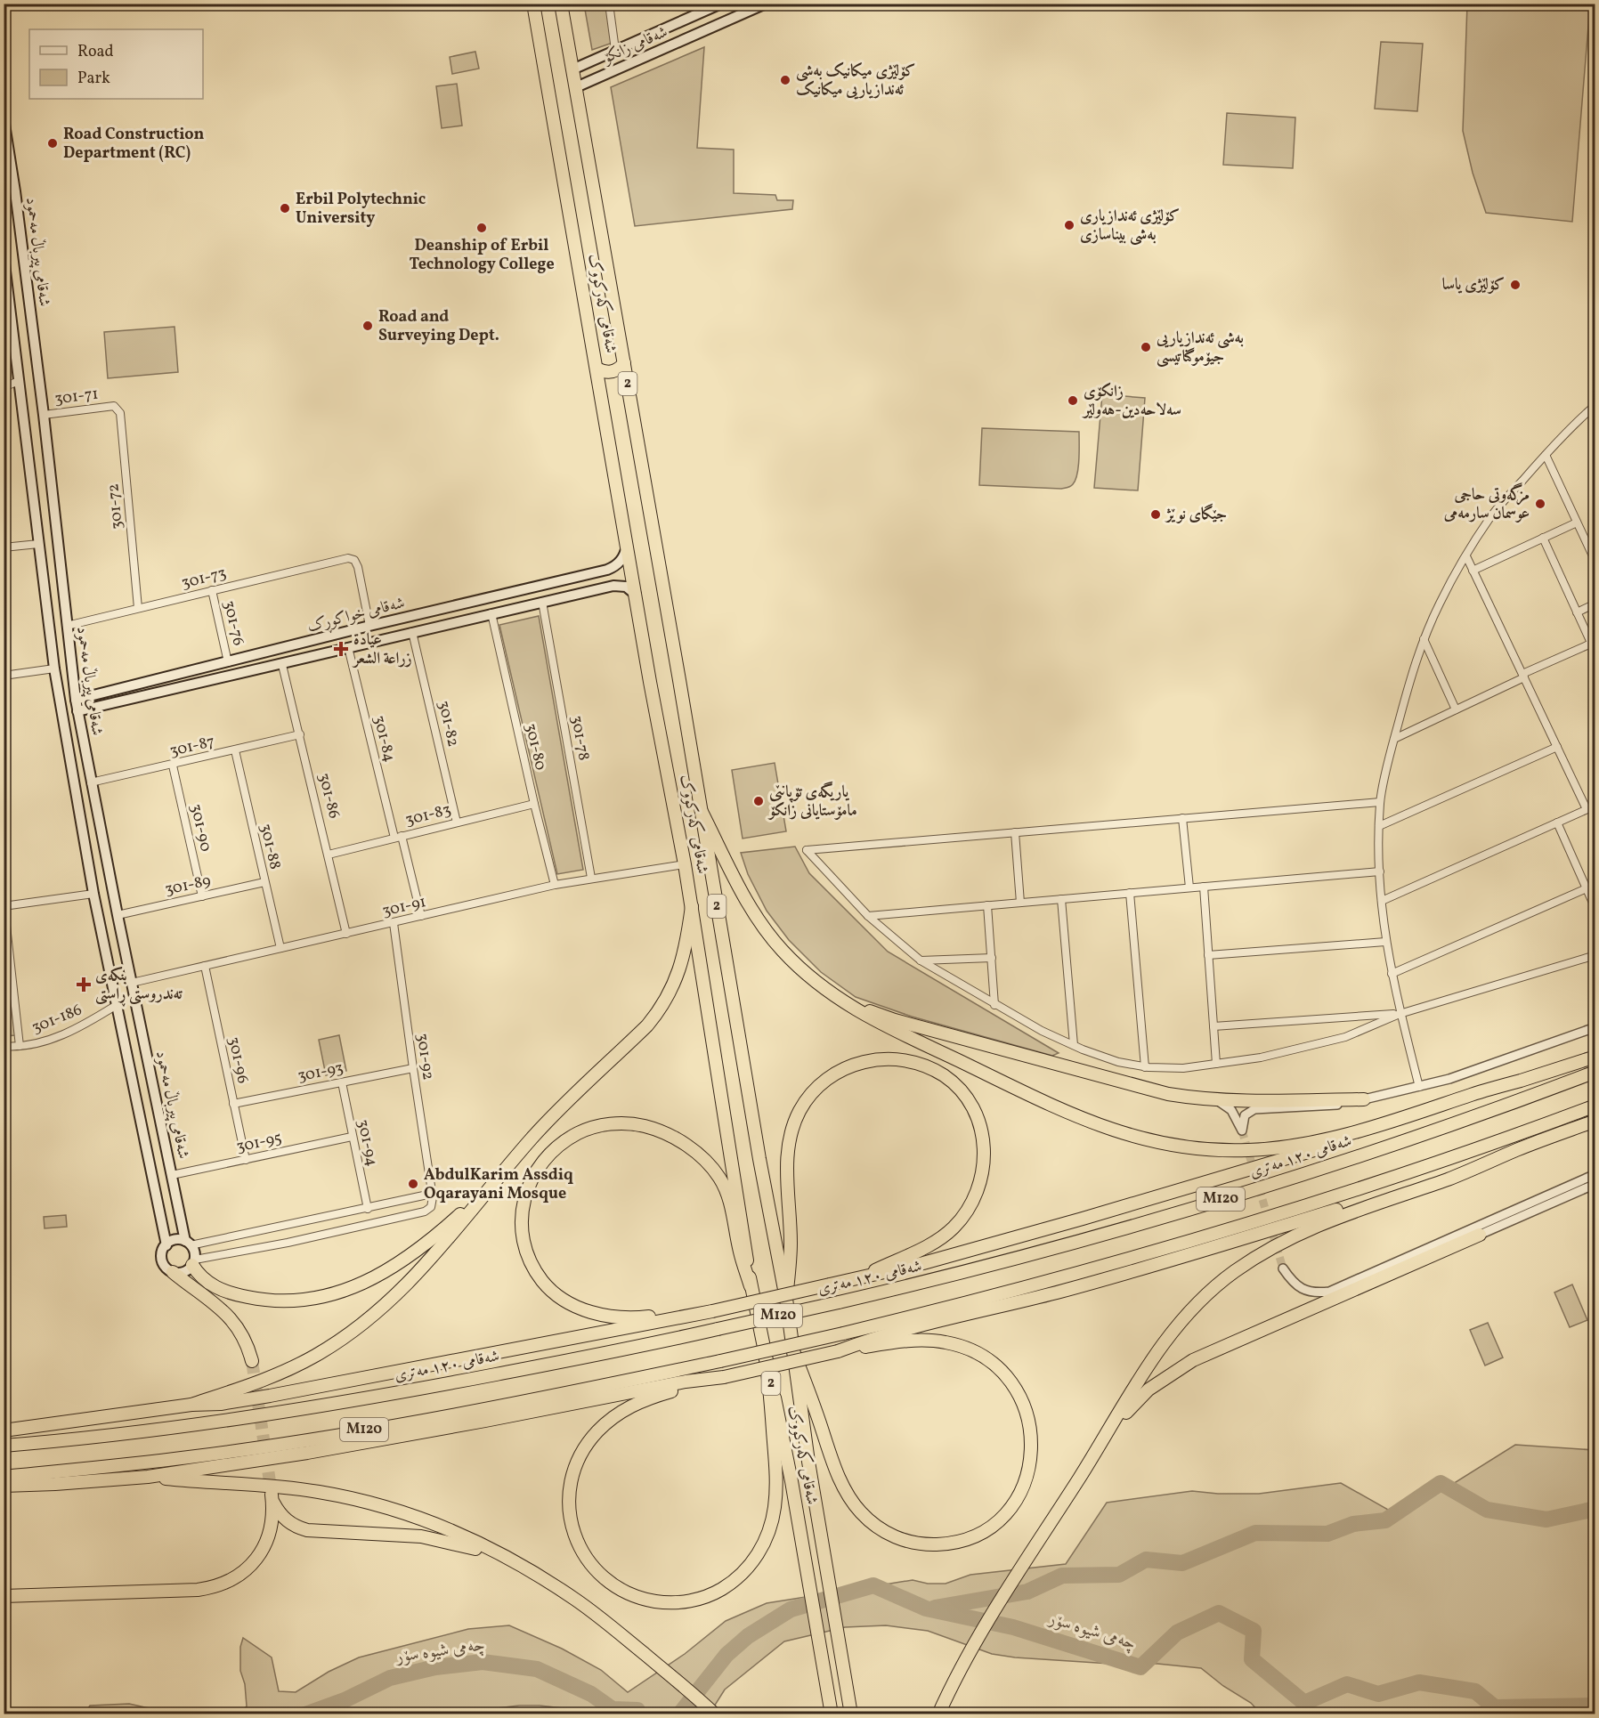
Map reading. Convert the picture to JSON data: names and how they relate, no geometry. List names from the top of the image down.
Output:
{
  "streets": {
    "highway": [
      "شەقامی کەرکووک",
      "2",
      "شەقامی ١٢٠ مەتری",
      "M120"
    ],
    "main road": ["شەقامی زانکۆ", "شەقامی پیرباڵ مەحمود", "شەقامی خواکوڕک"],
    "street": [
      "301-71",
      "301-72",
      "301-73",
      "301-76",
      "301-82",
      "301-78",
      "301-84",
      "301-87",
      "301-80",
      "301-86",
      "301-83",
      "301-90",
      "301-88",
      "301-89",
      "301-91",
      "301-186",
      "301-92",
      "301-96",
      "301-93",
      "301-95",
      "301-94"
    ]
  },
  "crossings": [
    ["شەقامی زانکۆ", "شەقامی کەرکووک"],
    ["شەقامی پیرباڵ مەحمود", "301-71"],
    ["شەقامی پیرباڵ مەحمود", "301-73"],
    ["شەقامی پیرباڵ مەحمود", "شەقامی خواکوڕک"],
    ["شەقامی پیرباڵ مەحمود", "301-87"],
    ["شەقامی پیرباڵ مەحمود", "301-89"],
    ["شەقامی پیرباڵ مەحمود", "301-91"],
    ["شەقامی پیرباڵ مەحمود", "301-186"],
    ["شەقامی پیرباڵ مەحمود", "301-95"],
    ["شەقامی کەرکووک", "شەقامی خواکوڕک"],
    ["شەقامی کەرکووک", "301-91"],
    ["301-71", "301-72"],
    ["301-72", "301-73"],
    ["301-73", "شەقامی خواکوڕک"],
    ["301-73", "301-76"],
    ["شەقامی خواکوڕک", "301-76"],
    ["شەقامی خواکوڕک", "301-82"],
    ["شەقامی خواکوڕک", "301-78"],
    ["شەقامی خواکوڕک", "301-84"],
    ["شەقامی خواکوڕک", "301-80"],
    ["شەقامی خواکوڕک", "301-86"],
    ["301-82", "301-83"],
    ["301-78", "301-91"],
    ["301-84", "301-83"],
    ["301-84", "301-91"],
    ["301-87", "301-86"],
    ["301-87", "301-90"],
    ["301-87", "301-88"],
    ["301-80", "301-83"],
    ["301-80", "301-91"],
    ["301-86", "301-83"],
    ["301-86", "301-91"],
    ["301-90", "301-89"],
    ["301-88", "301-89"],
    ["301-88", "301-91"],
    ["301-91", "301-92"],
    ["301-91", "301-96"],
    ["301-92", "301-93"],
    ["301-96", "301-93"],
    ["301-96", "301-95"],
    ["301-93", "301-94"],
    ["301-95", "301-94"]
  ],
  "water": ["چەمی شیوە سۆر"],
  "places": {
    "other": [
      "کۆلێژی میکانیک بەشی ئەندازیاریی میکانیک",
      "Road Construction Department (RC)",
      "Erbil Polytechnic University",
      "کۆلێژی ئەندازیاری بەشی بیناسازی",
      "Deanship of Erbil Technology College",
      "کۆلێژی یاسا",
      "Road and Surveying Dept.",
      "بەشی ئەندازیاریی جیۆموگناتیسی",
      "زانکۆی سەلاحەدین-هەولێر",
      "مزگەوتی حاجی عوسمان سارمەمی",
      "جێگای نوێژ",
      "یاریگەی تۆپانێی مامۆستایانی زانکۆ",
      "AbdulKarim Assdiq Oqarayani Mosque"
    ],
    "health": ["عيادة زراعة الشعر", "بنکەی تەندروستی ڕاستی"]
  },
  "legend": ["Road", "Park"]
}
